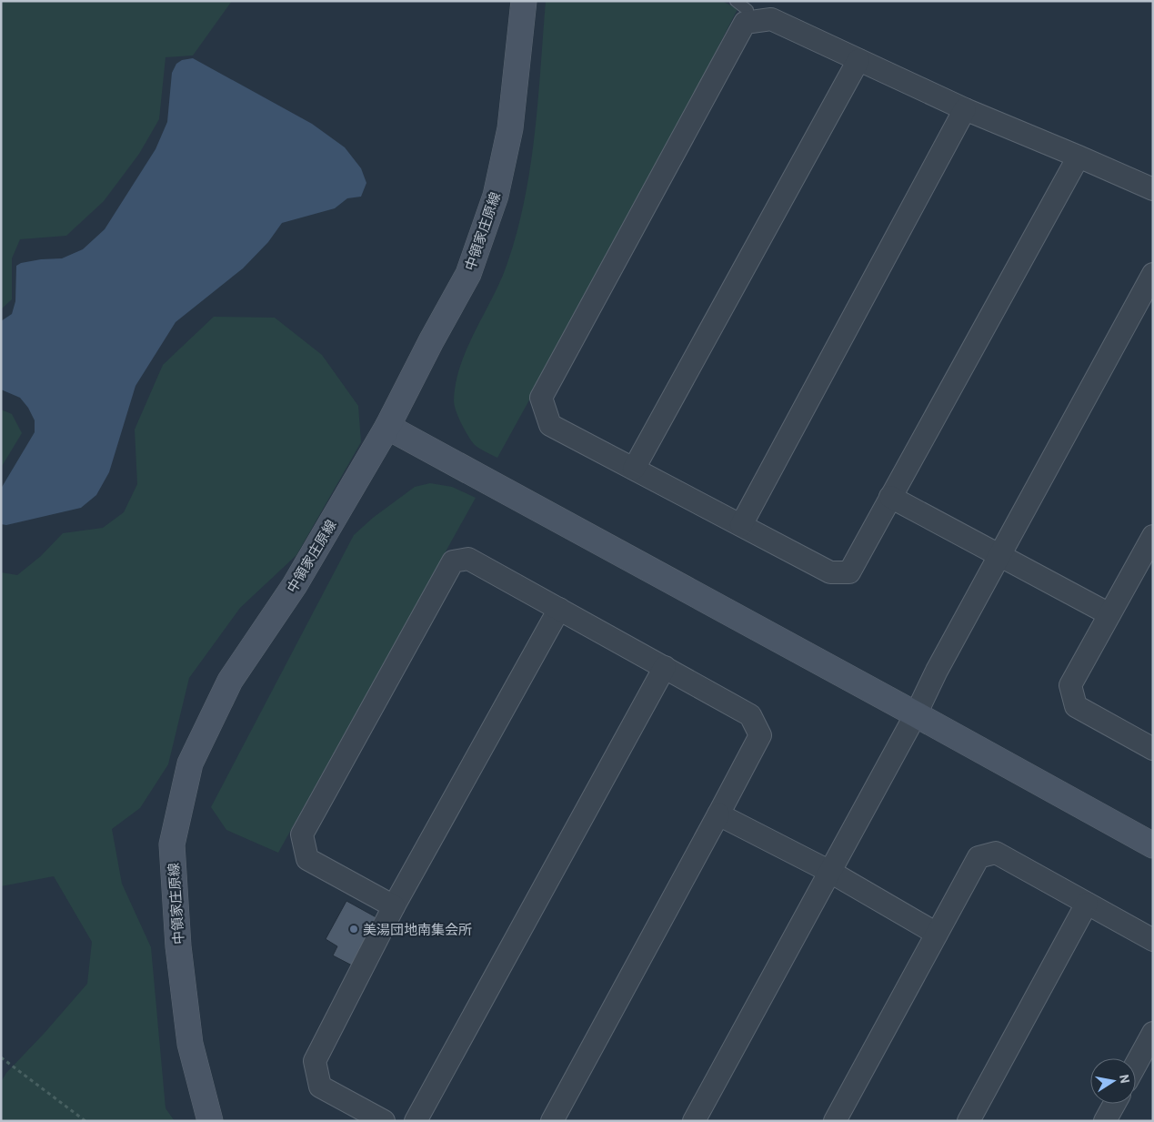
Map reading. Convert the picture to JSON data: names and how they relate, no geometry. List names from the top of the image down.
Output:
{
  "streets": {
    "main road": ["中領家庄原線"]
  },
  "places": ["美湯団地南集会所"],
  "north": "right"
}
